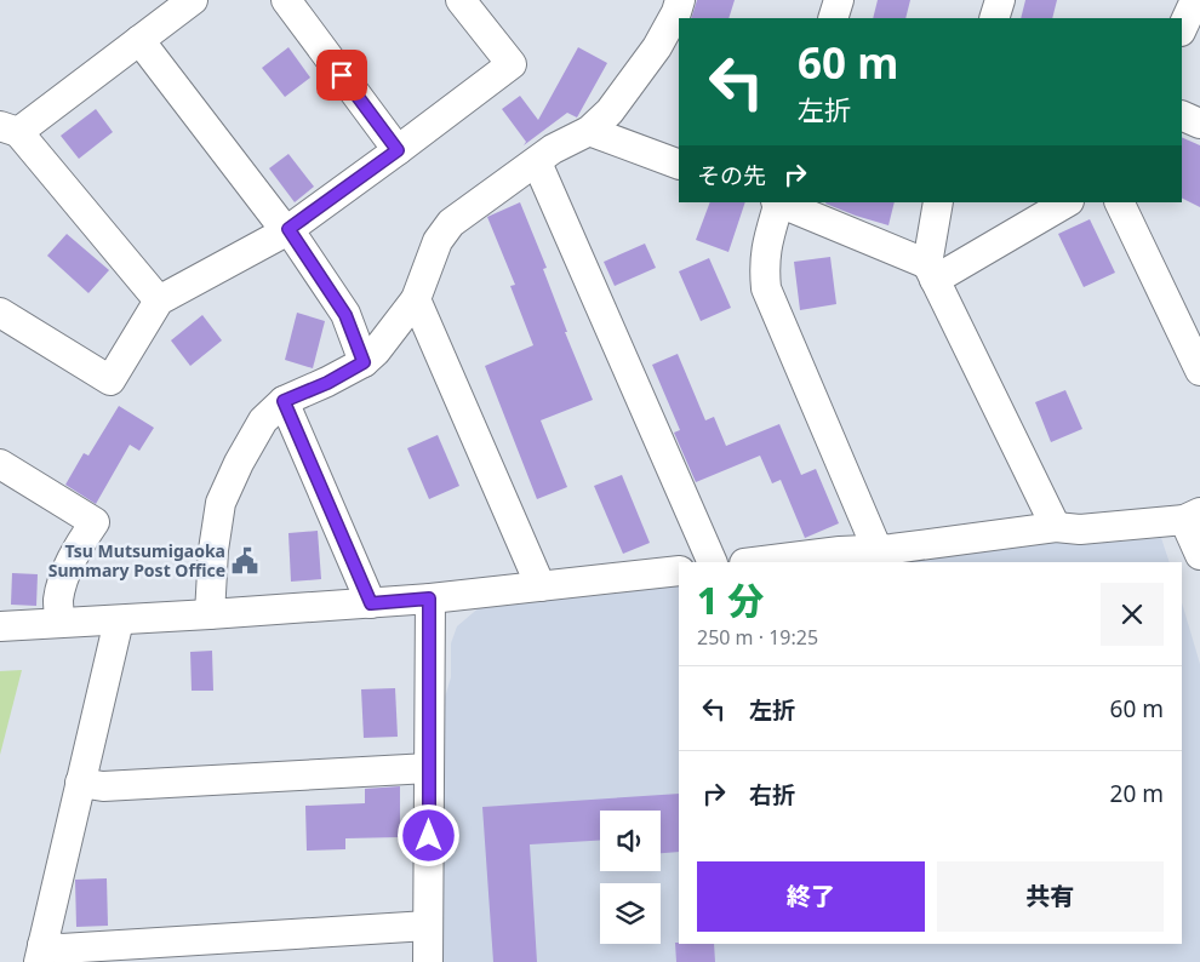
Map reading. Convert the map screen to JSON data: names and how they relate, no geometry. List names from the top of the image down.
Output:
{
  "places": {
    "public building": ["Tsu Mutsumigaoka Summary Post Office"]
  },
  "page": {
    "turn": ["60 m", "左折"],
    "then": "その先",
    "heading": ["1 分", "250 m · 19:25"],
    "list": [
      {
        "name": "左折",
        "value": "60 m"
      },
      {
        "name": "右折",
        "value": "20 m"
      }
    ],
    "buttons": ["終了", "共有"]
  }
}
